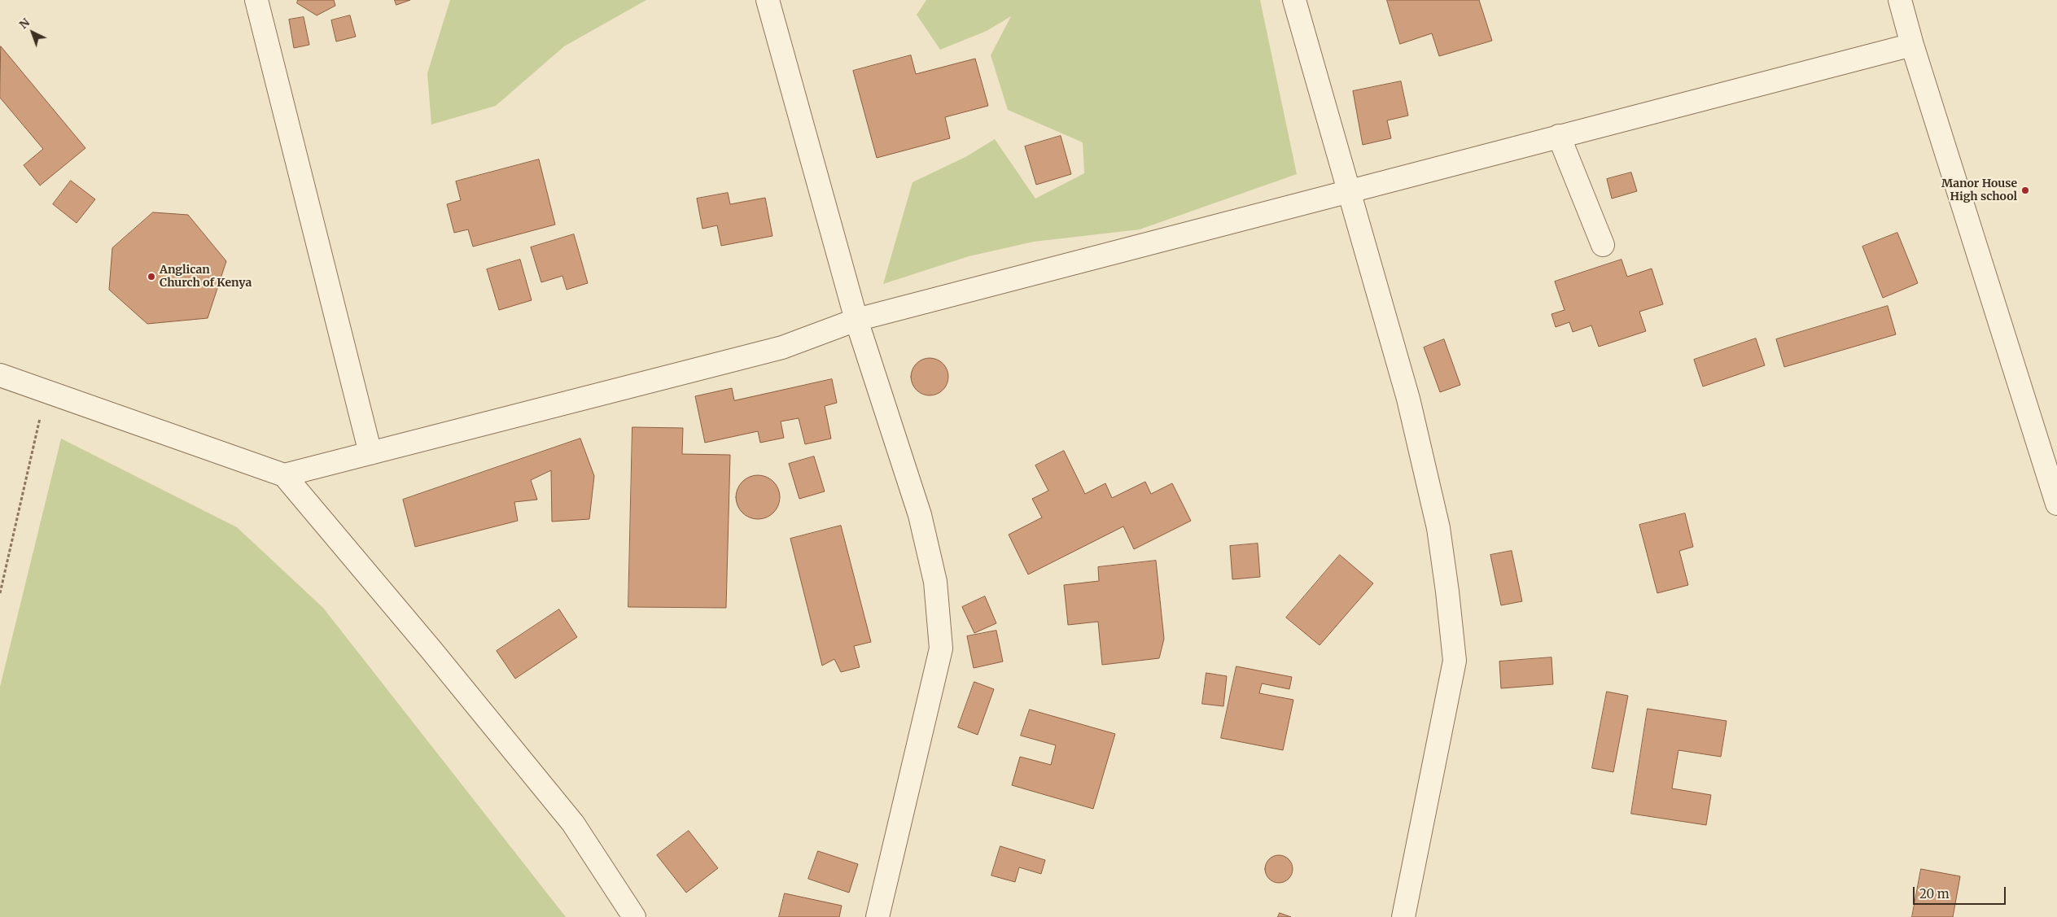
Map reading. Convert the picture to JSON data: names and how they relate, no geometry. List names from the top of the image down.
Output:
{
  "places": ["Manor House High school", "Anglican Church of Kenya"],
  "scale_bar": "20 m",
  "north": "top left"
}
